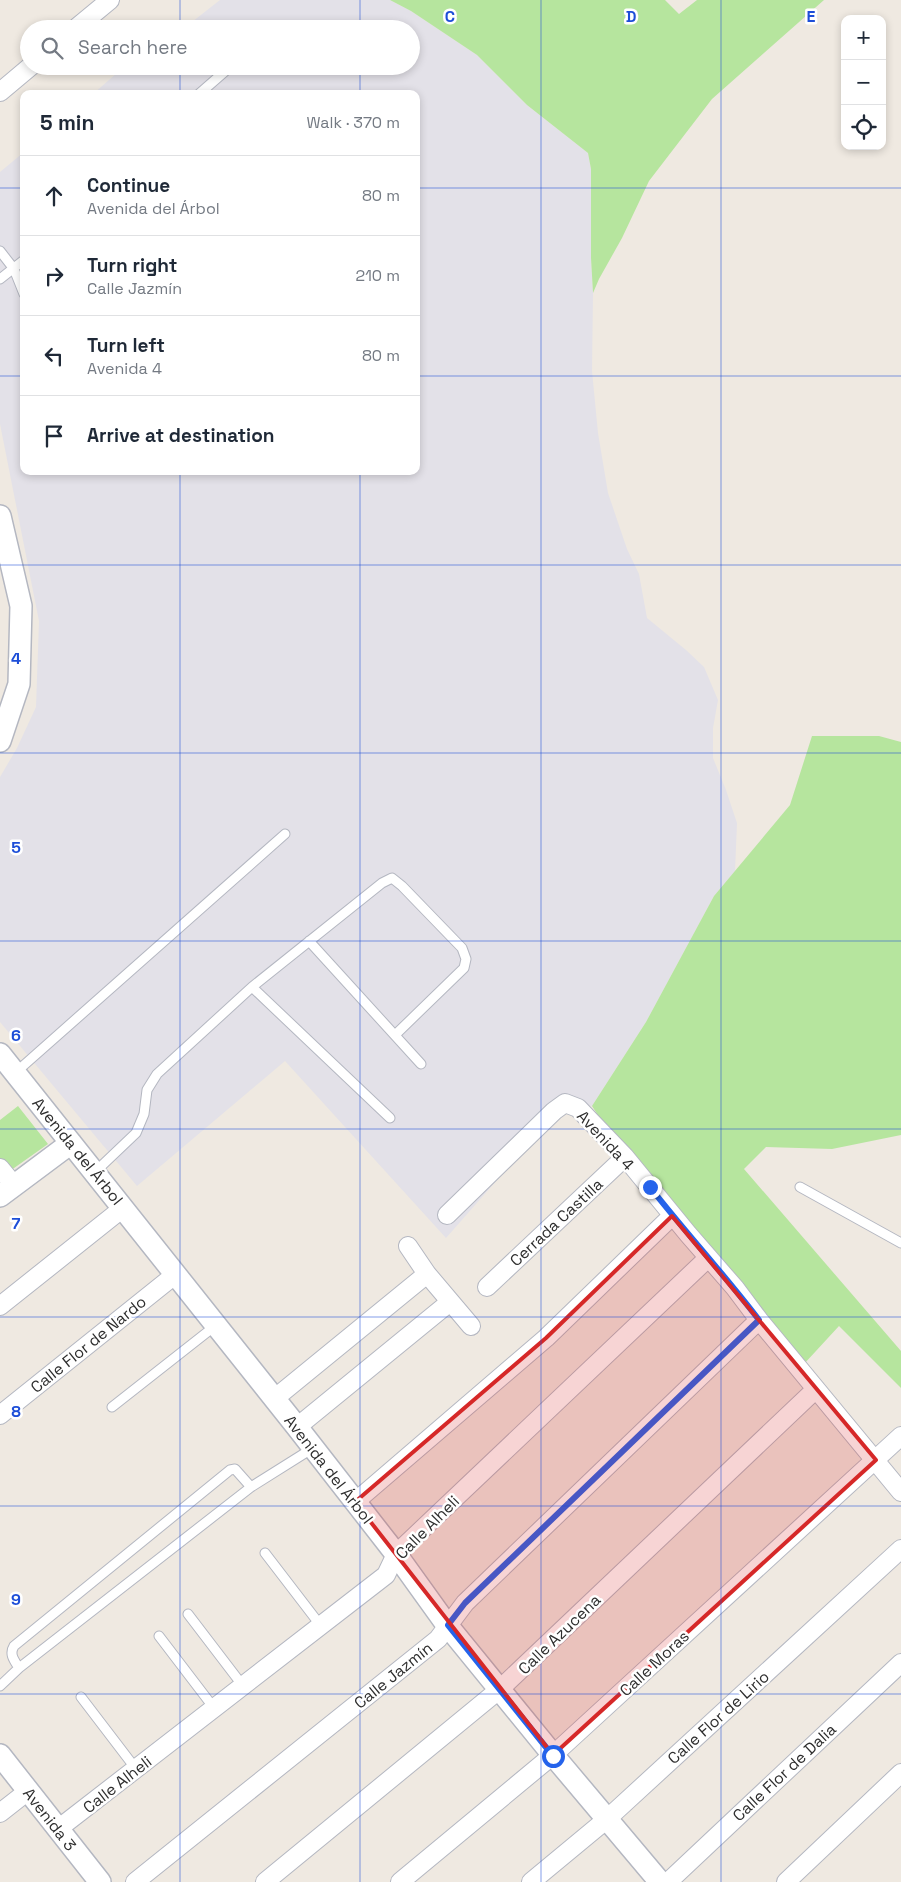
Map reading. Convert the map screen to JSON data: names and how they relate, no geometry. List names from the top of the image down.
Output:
{
  "streets": {
    "street": [
      "Avenida 4",
      "Avenida del Árbol",
      "Cerrada Castilla",
      "Calle Flor de Nardo",
      "Calle Alheli",
      "Calle Azucena",
      "Calle Moras",
      "Calle Jazmín",
      "Calle Flor de Lirio",
      "Calle Flor de Dalia",
      "Avenida 3"
    ]
  },
  "crossings": [
    ["Avenida 4", "Cerrada Castilla"],
    ["Avenida 4", "Calle Alheli"],
    ["Avenida 4", "Calle Azucena"],
    ["Avenida 4", "Calle Moras"],
    ["Avenida 4", "Calle Jazmín"],
    ["Avenida del Árbol", "Calle Flor de Nardo"],
    ["Avenida del Árbol", "Calle Alheli"],
    ["Avenida del Árbol", "Calle Azucena"],
    ["Avenida del Árbol", "Calle Moras"],
    ["Avenida del Árbol", "Calle Jazmín"],
    ["Avenida del Árbol", "Calle Flor de Lirio"],
    ["Calle Alheli", "Avenida 3"]
  ],
  "page": {
    "map_buttons": ["+", "−"],
    "search": "Search here",
    "heading": ["5 min", "Walk · 370 m"],
    "list": [
      ["Continue", "Avenida del Árbol", "80 m"],
      ["Turn right", "Calle Jazmín", "210 m"],
      ["Turn left", "Avenida 4", "80 m"],
      "Arrive at destination"
    ]
  },
  "grid": {
    "columns": ["C", "D", "E"],
    "rows": [
      "4",
      "5",
      "6",
      "7",
      "8",
      "9"
    ]
  }
}
